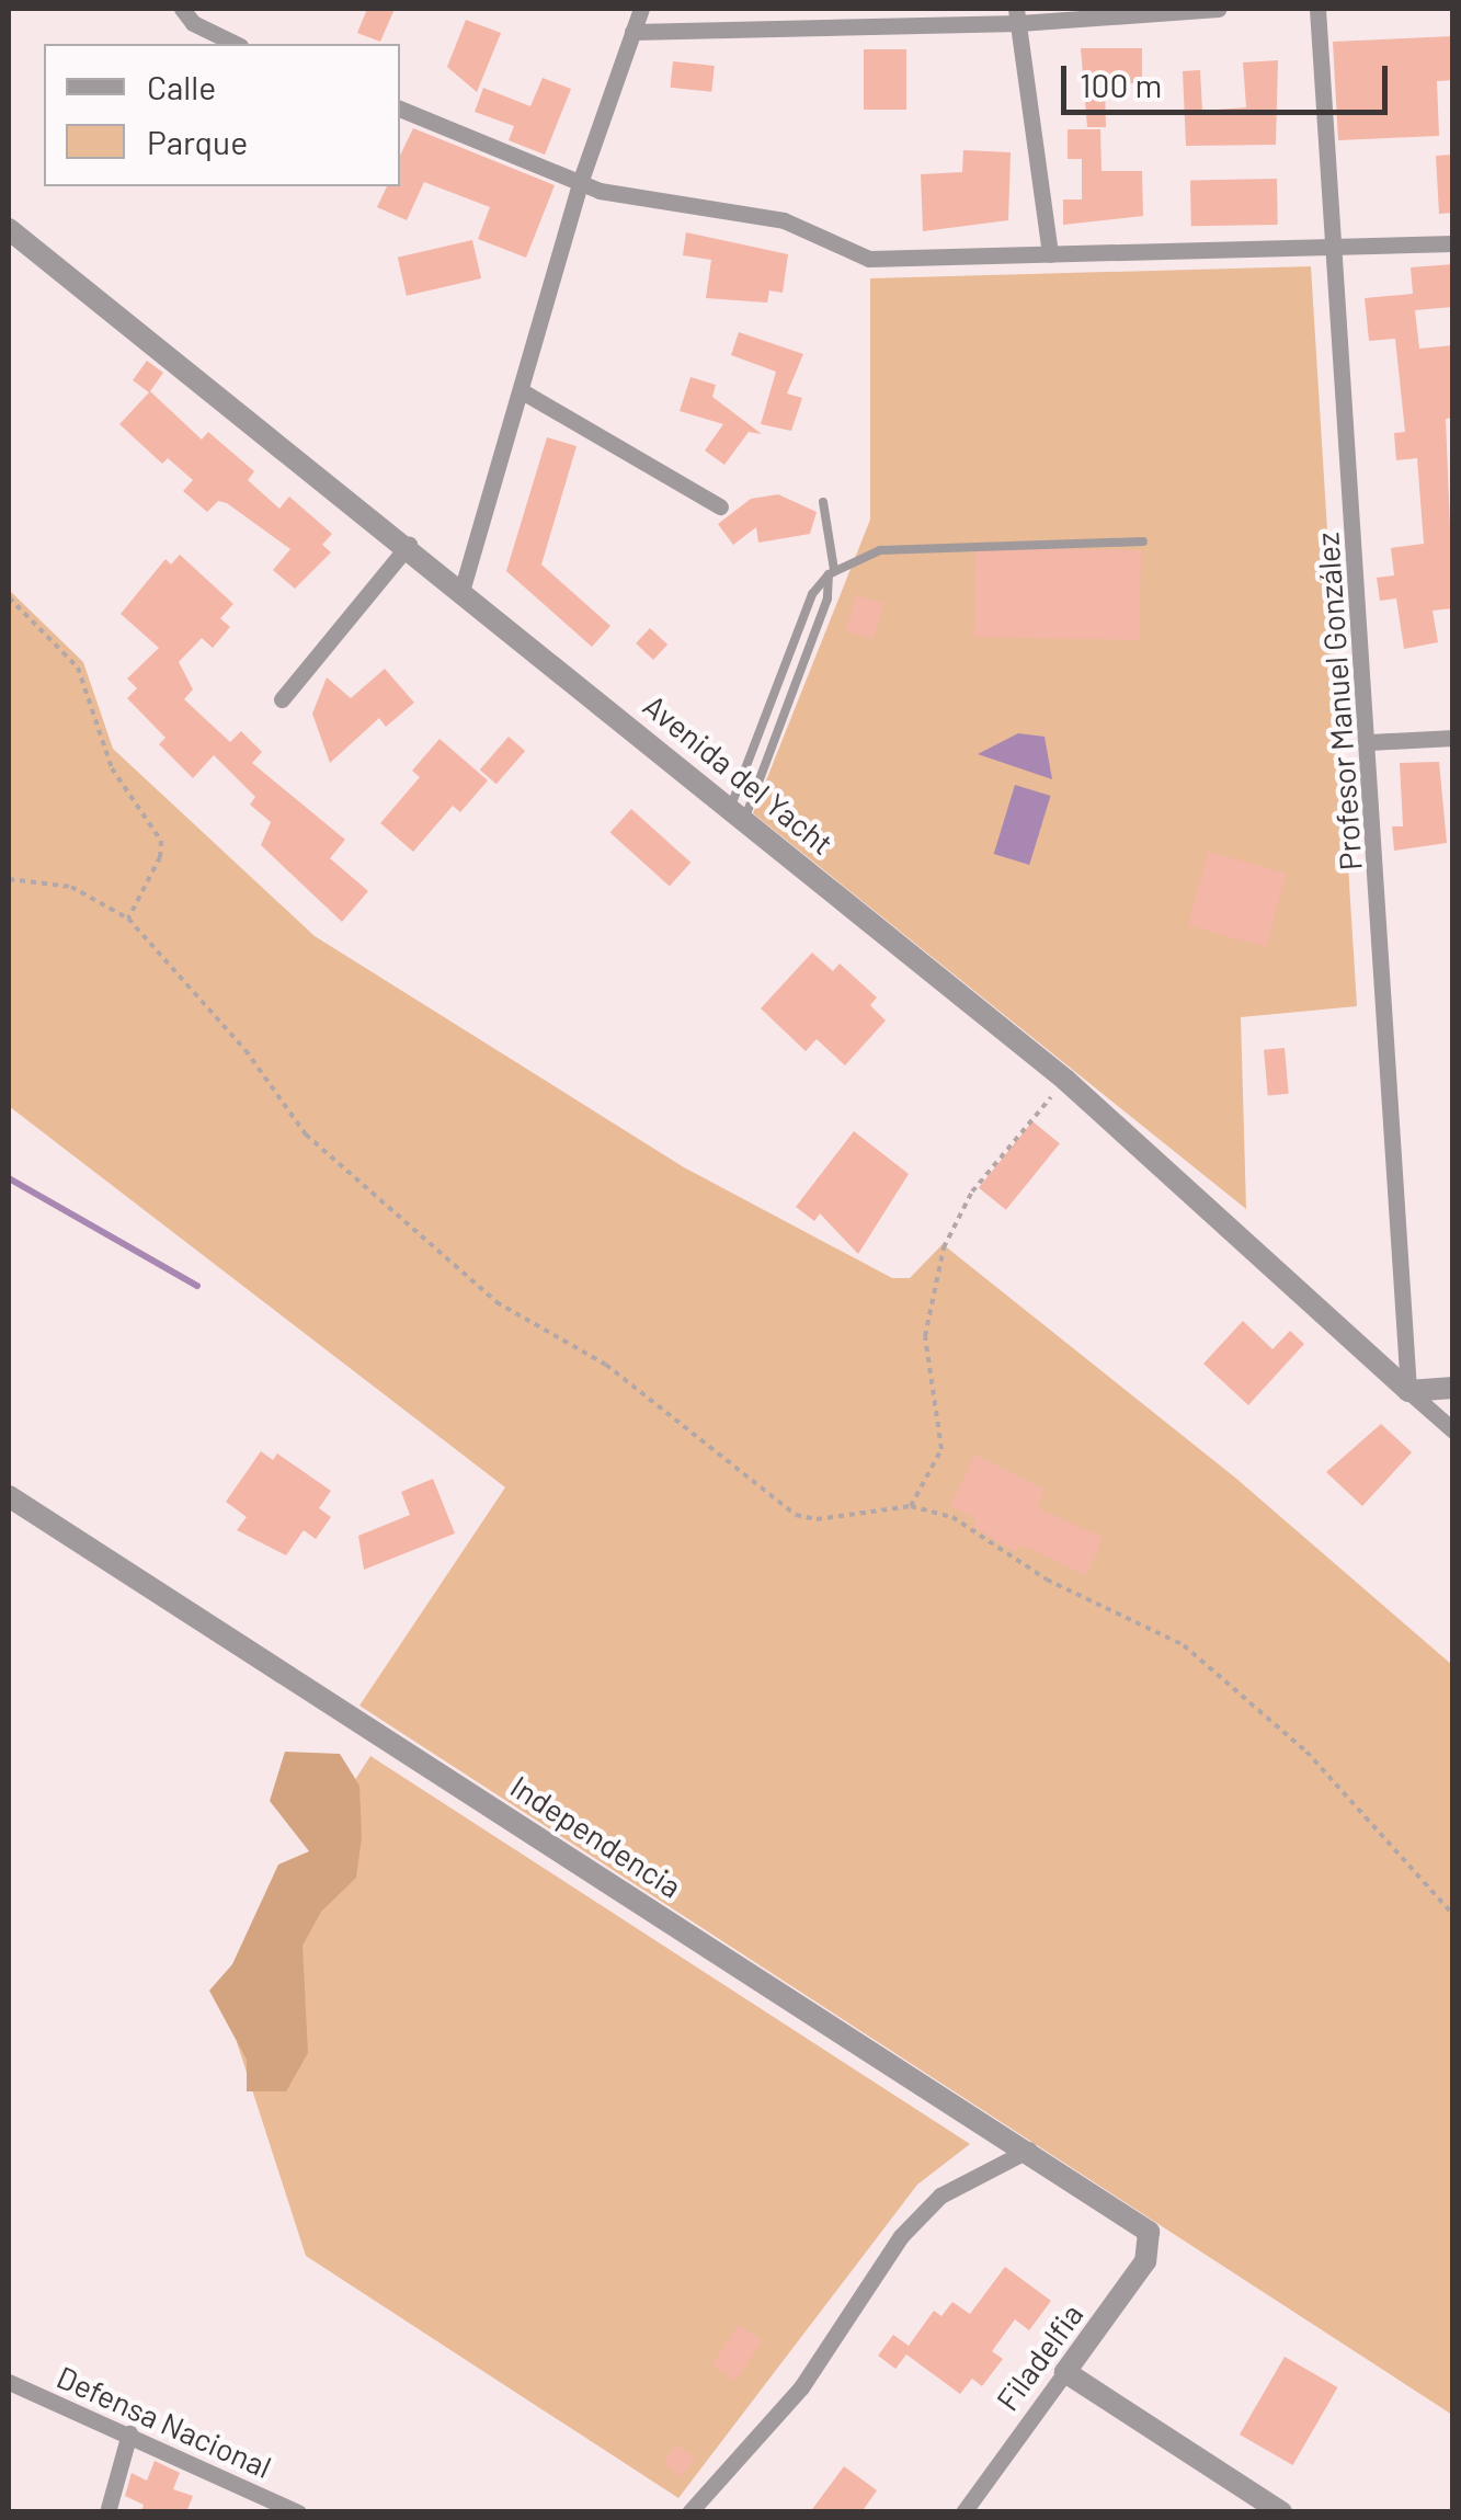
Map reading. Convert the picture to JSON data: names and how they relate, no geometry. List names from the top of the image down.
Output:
{
  "streets": {
    "street": [
      "Profesor Manuel González",
      "Avenida del Yacht",
      "Independencia",
      "Filadelfia",
      "Defensa Nacional"
    ]
  },
  "crossings": [
    ["Profesor Manuel González", "Avenida del Yacht"],
    ["Independencia", "Filadelfia"]
  ],
  "legend": ["Calle", "Parque"],
  "scale_bar": "100 m"
}
